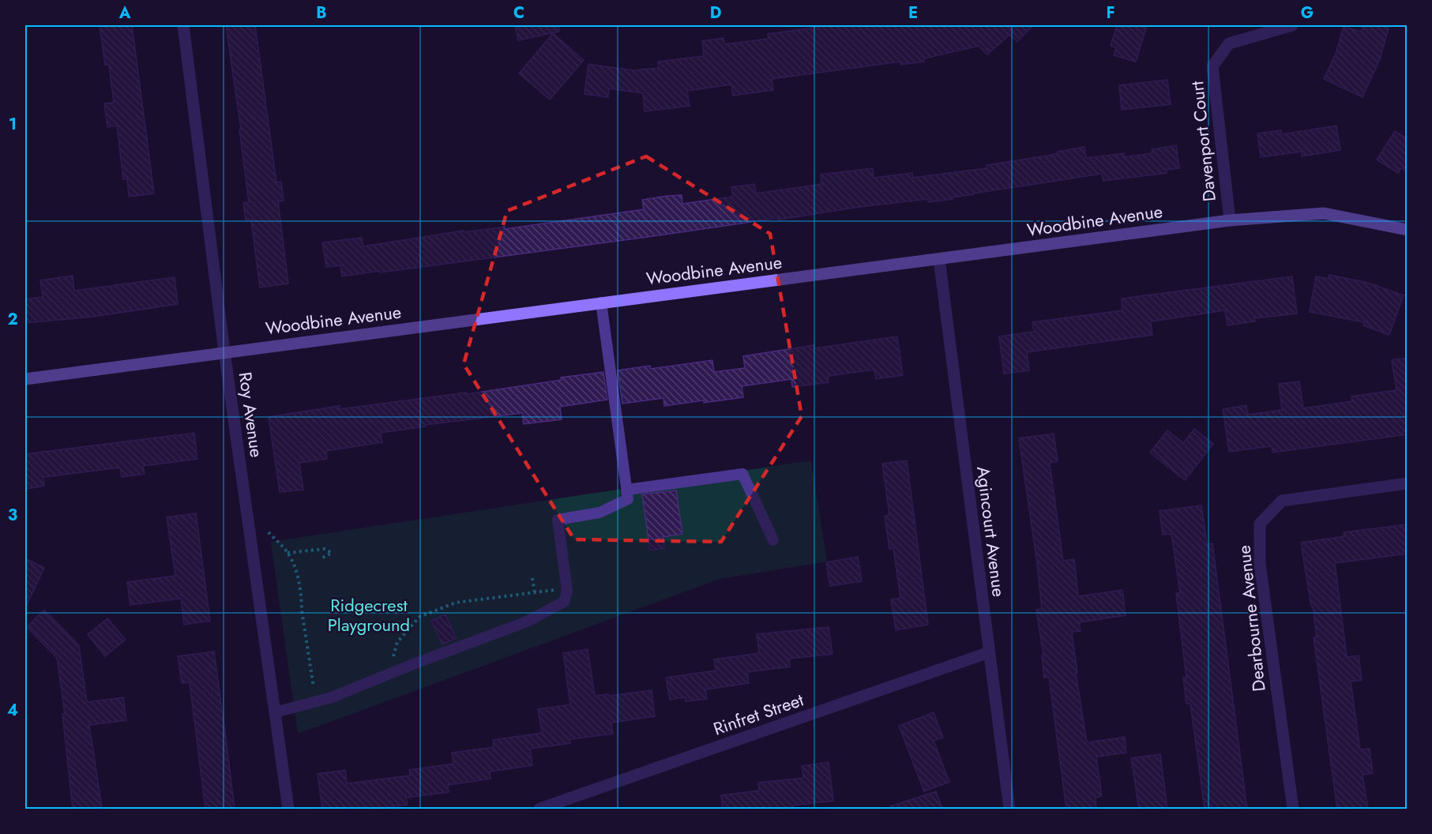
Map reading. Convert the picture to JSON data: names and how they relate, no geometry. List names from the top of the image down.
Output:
{
  "streets": {
    "street": [
      "Davenport Court",
      "Woodbine Avenue",
      "Roy Avenue",
      "Agincourt Avenue",
      "Dearbourne Avenue",
      "Rinfret Street"
    ]
  },
  "crossings": [
    ["Davenport Court", "Woodbine Avenue"],
    ["Woodbine Avenue", "Roy Avenue"],
    ["Woodbine Avenue", "Agincourt Avenue"],
    ["Agincourt Avenue", "Rinfret Street"]
  ],
  "parks": ["Ridgecrest Playground"],
  "grid": {
    "columns": [
      "A",
      "B",
      "C",
      "D",
      "E",
      "F",
      "G"
    ],
    "rows": [
      "1",
      "2",
      "3",
      "4"
    ]
  }
}
